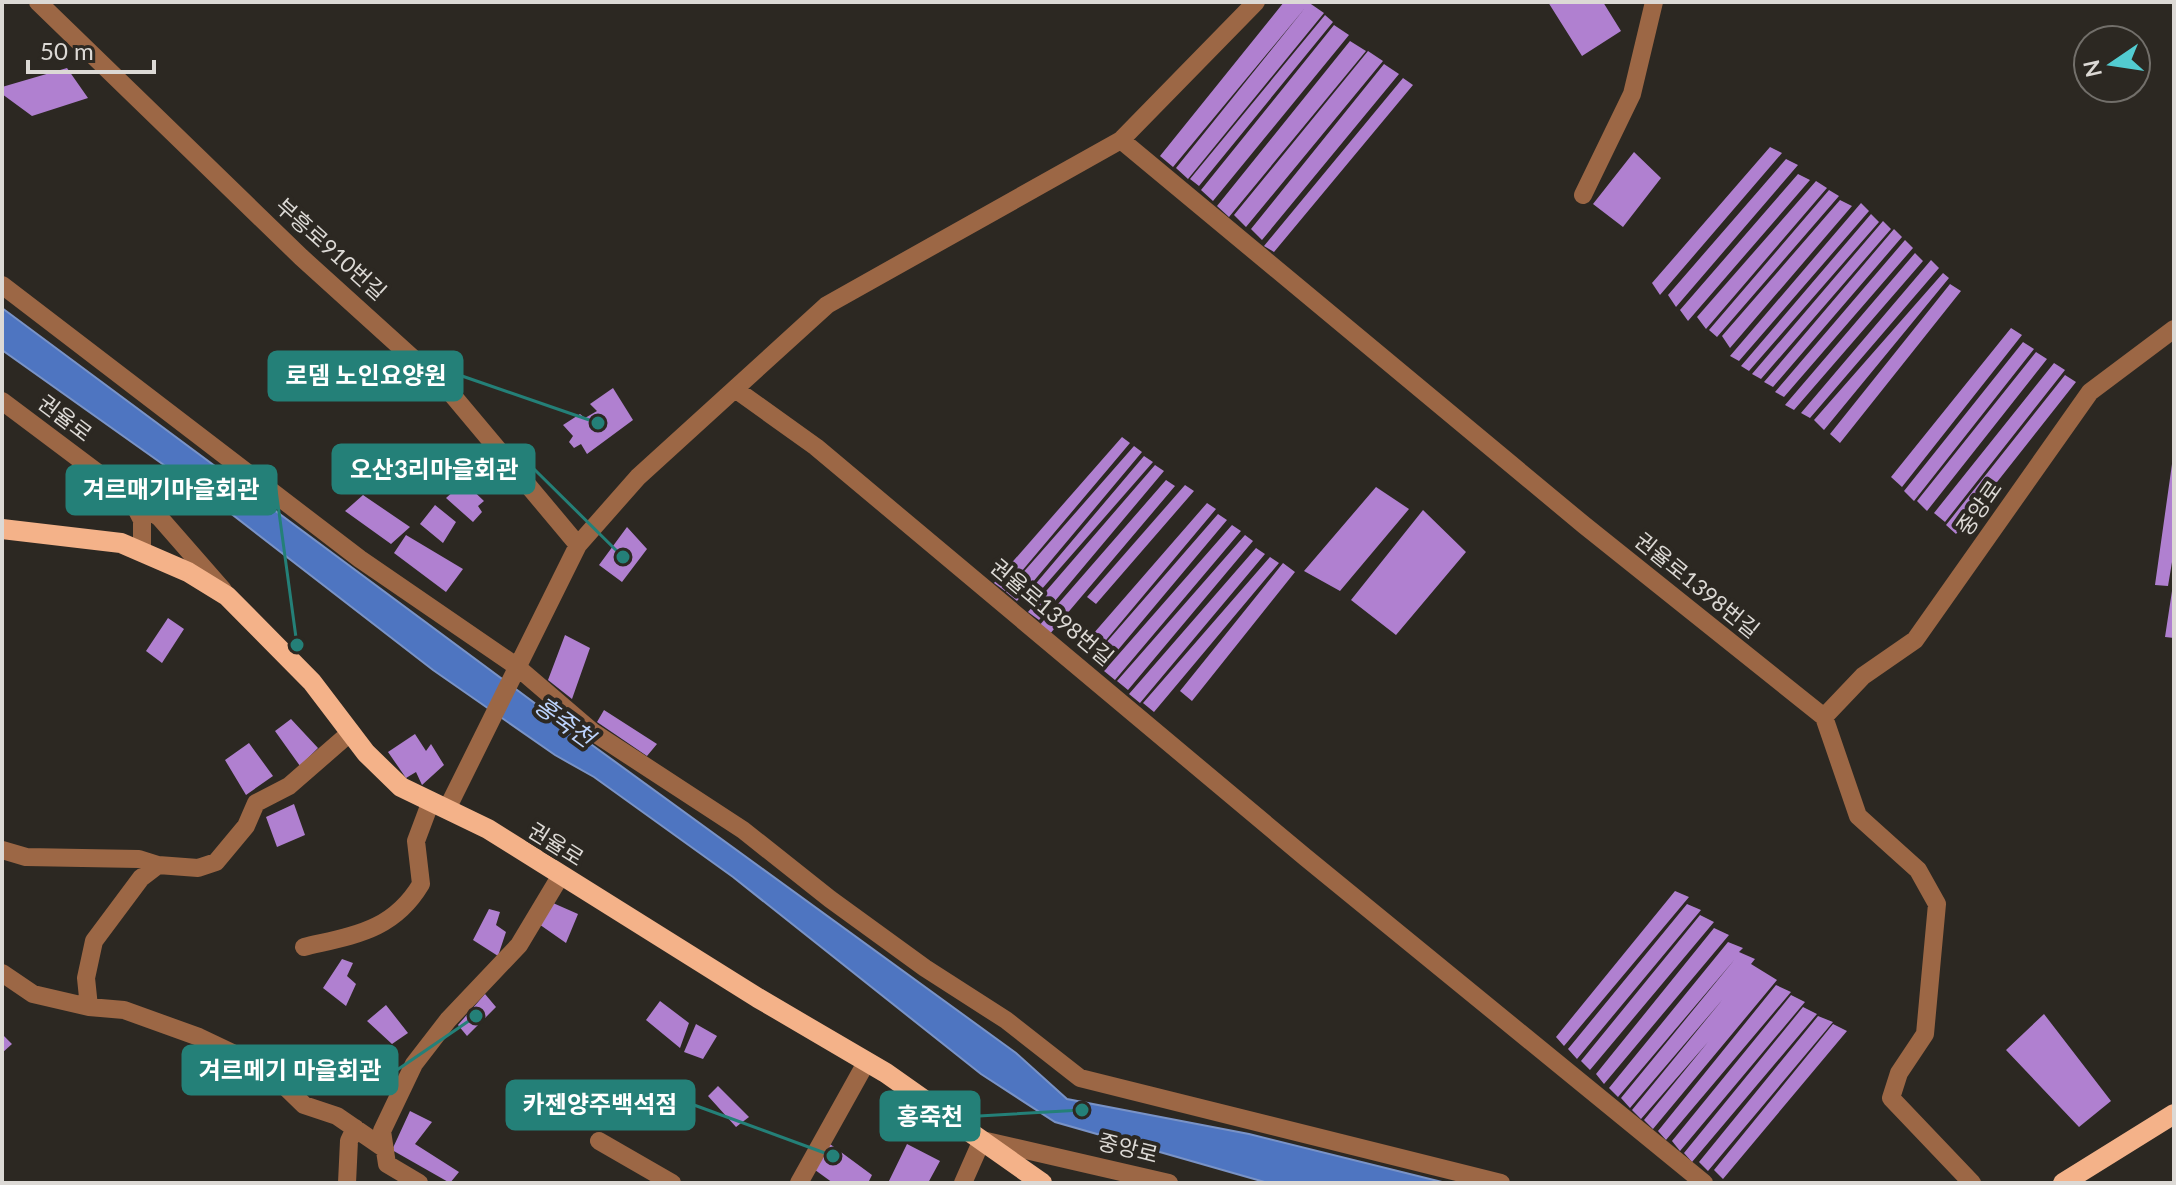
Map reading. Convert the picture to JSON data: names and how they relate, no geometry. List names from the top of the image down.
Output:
{
  "streets": {
    "main road": ["권율로"],
    "street": ["부흥로910번길", "중앙로", "권율로1398번길"]
  },
  "crossings": [
    ["권율로", "중앙로"],
    ["중앙로", "권율로1398번길"]
  ],
  "water": ["홍죽천"],
  "places": [
    "로뎀 노인요양원",
    "오산3리마을회관",
    "겨르매기마을회관",
    "겨르메기 마을회관",
    "홍죽천",
    "카젠양주백석점"
  ],
  "scale_bar": "50 m",
  "north": "left"
}
